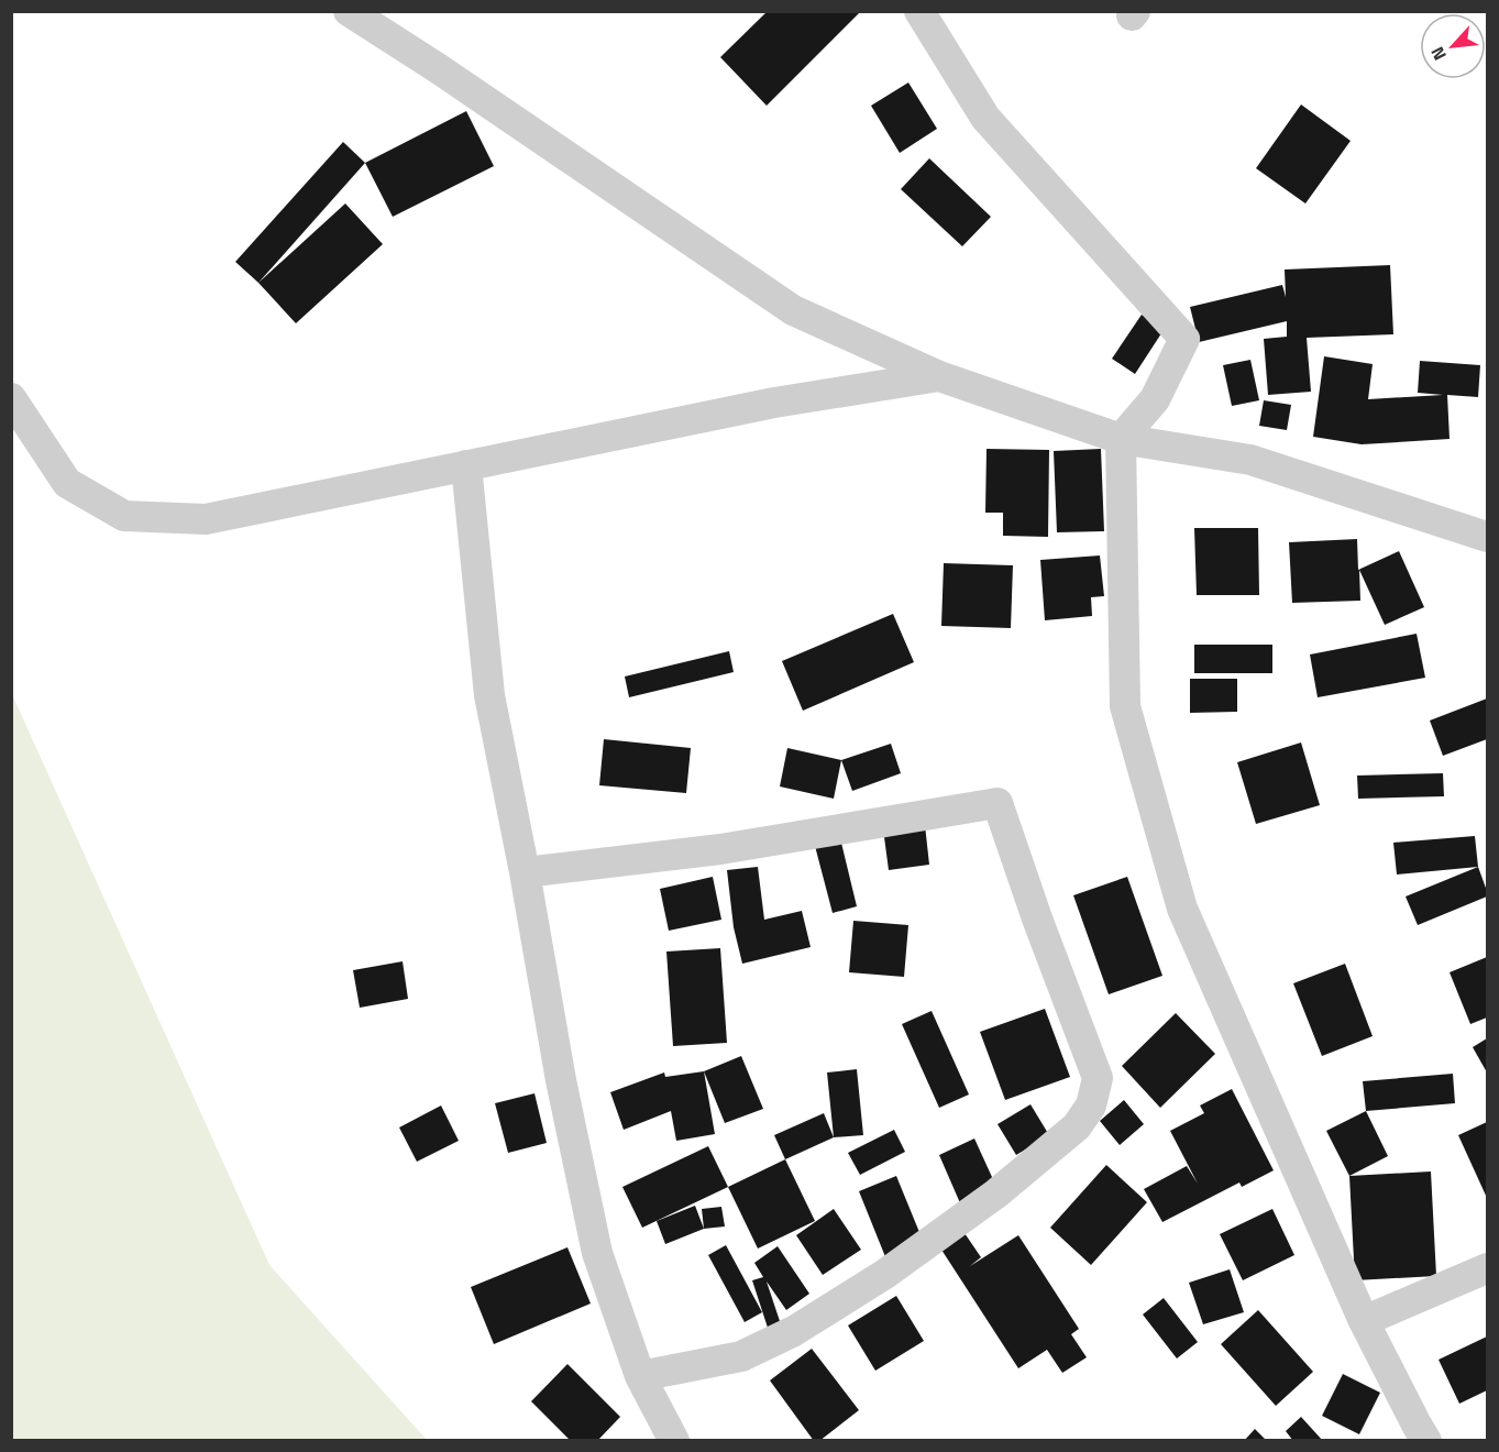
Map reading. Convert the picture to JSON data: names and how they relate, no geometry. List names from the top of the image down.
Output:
{
  "north": "bottom left"
}
